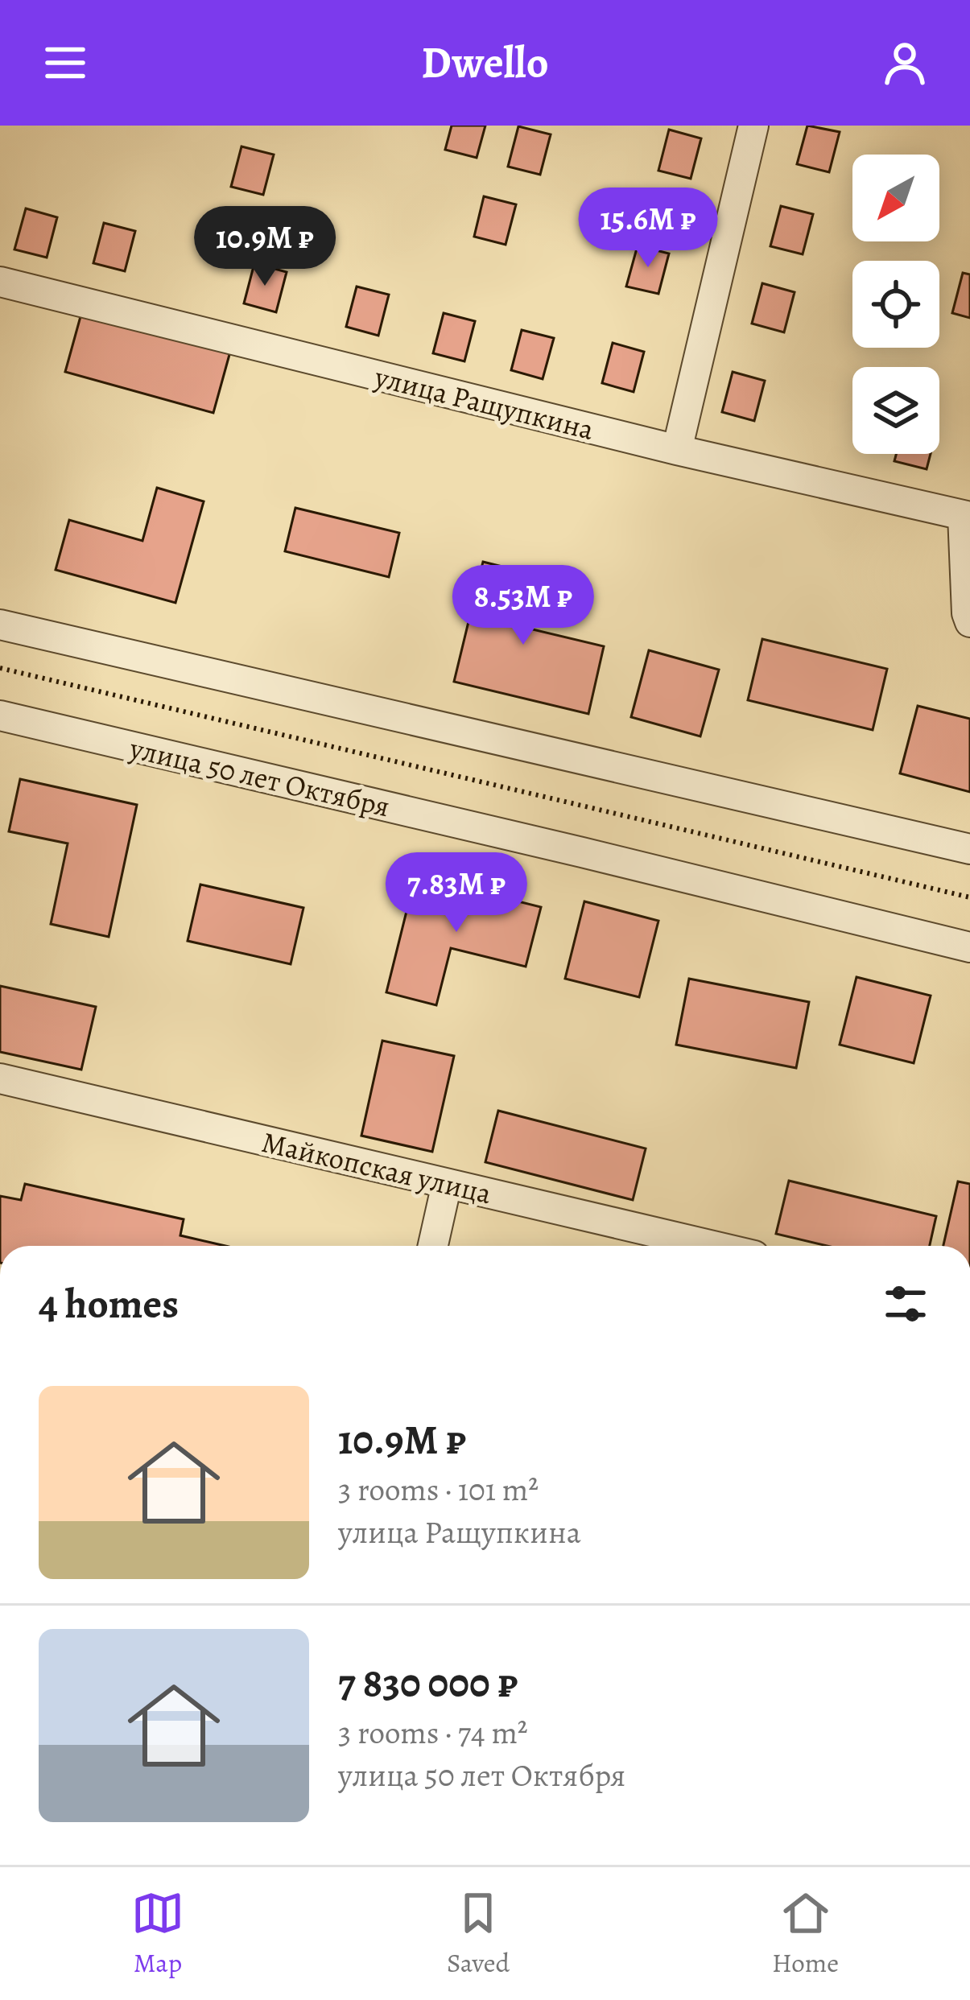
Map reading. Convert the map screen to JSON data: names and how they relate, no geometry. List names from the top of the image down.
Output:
{
  "streets": {
    "street": ["улица Ращупкина", "улица 50 лет Октября", "Майкопская улица"]
  },
  "north": "bottom left",
  "page": {
    "header": "Dwello",
    "price": [
      "15.6M ₽",
      "10.9M ₽",
      "8.53M ₽",
      "7.83M ₽"
    ],
    "heading": "4 homes",
    "list": [
      {
        "name": "10.9M ₽",
        "note": "3 rooms · 101 m² · улица Ращупкина"
      },
      {
        "name": "7 830 000 ₽",
        "note": "3 rooms · 74 m² · улица 50 лет Октября"
      }
    ],
    "tabs": ["Map", "Saved", "Home"]
  }
}
